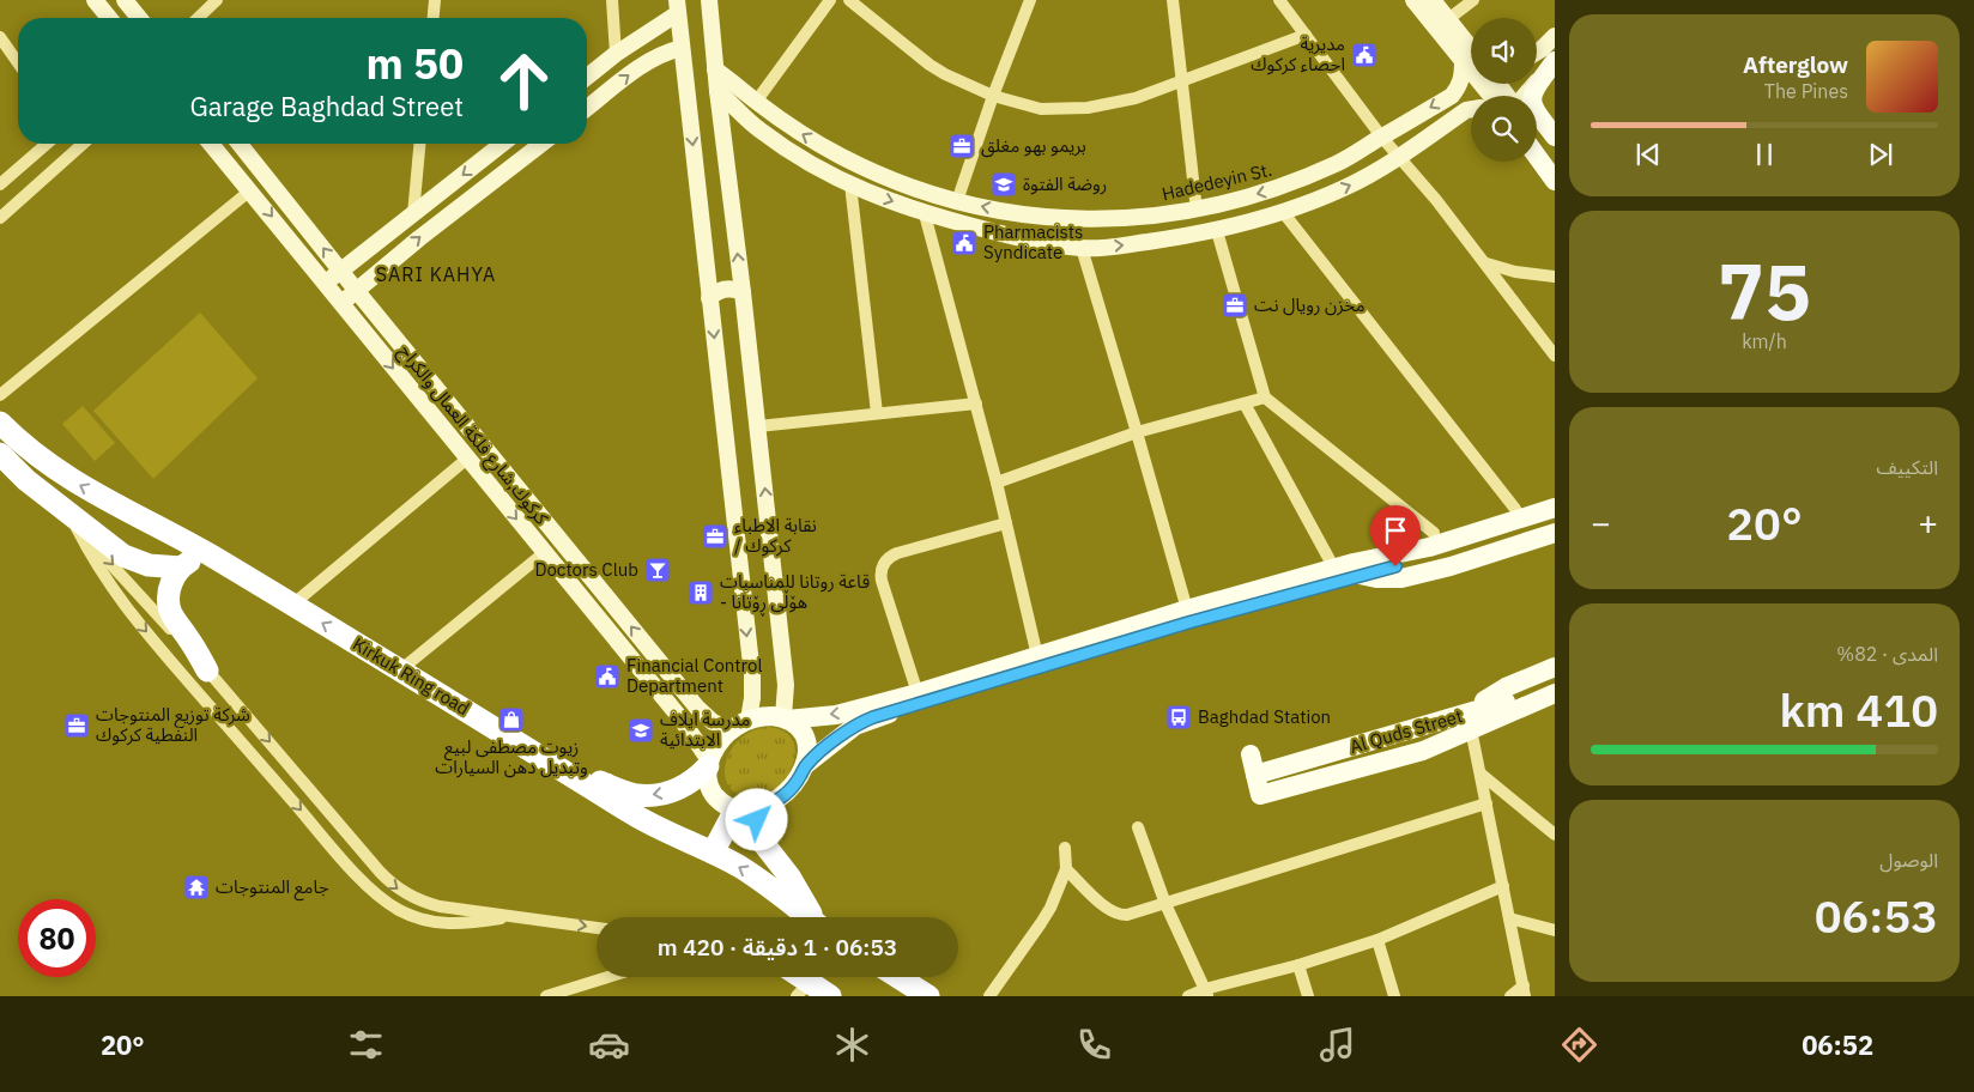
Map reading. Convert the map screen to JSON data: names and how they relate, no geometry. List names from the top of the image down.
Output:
{
  "streets": {
    "highway": ["Kirkuk Ring road"],
    "main road": ["Al Quds Street"],
    "street": ["Hadedeyin St.", "كركوك,شارع فلكة العمال والكراج"]
  },
  "districts": ["SARI KAHYA"],
  "places": {
    "public building": ["مديرية احصاء كركوك", "Pharmacists Syndicate", "Financial Control Department"],
    "office": [
      "بريمو بهو مغلق",
      "مخزن رويال نت",
      "نقابة الاطباء / كركوك",
      "شركة توزيع المنتوجات النفطية كركوك"
    ],
    "school or university": ["روضة الفتوة", "مدرسة ايلاف الابتدائية"],
    "bar": ["Doctors Club"],
    "building": ["قاعة روتانا للمناسبات - هۆڵی ڕۆتانا"],
    "bus stop": ["Baghdad Station"],
    "shop": ["زيوت مصطفى لبيع وتبديل دهن السيارات"],
    "temple": ["جامع المنتوجات"]
  },
  "page": {
    "turn": ["50 m", "Garage Baghdad Street"],
    "song": ["Afterglow", "The Pines"],
    "tile": [
      ["75", "km/h"],
      "التكييف",
      ["المدى · 82%", "410 km"],
      ["الوصول", "06:53"]
    ],
    "heat": ["−", "20°", "+"],
    "limit": "80",
    "trip": "06:53 · 1 دقيقة · 420 m",
    "tabs": ["06:52", "20°"]
  }
}
